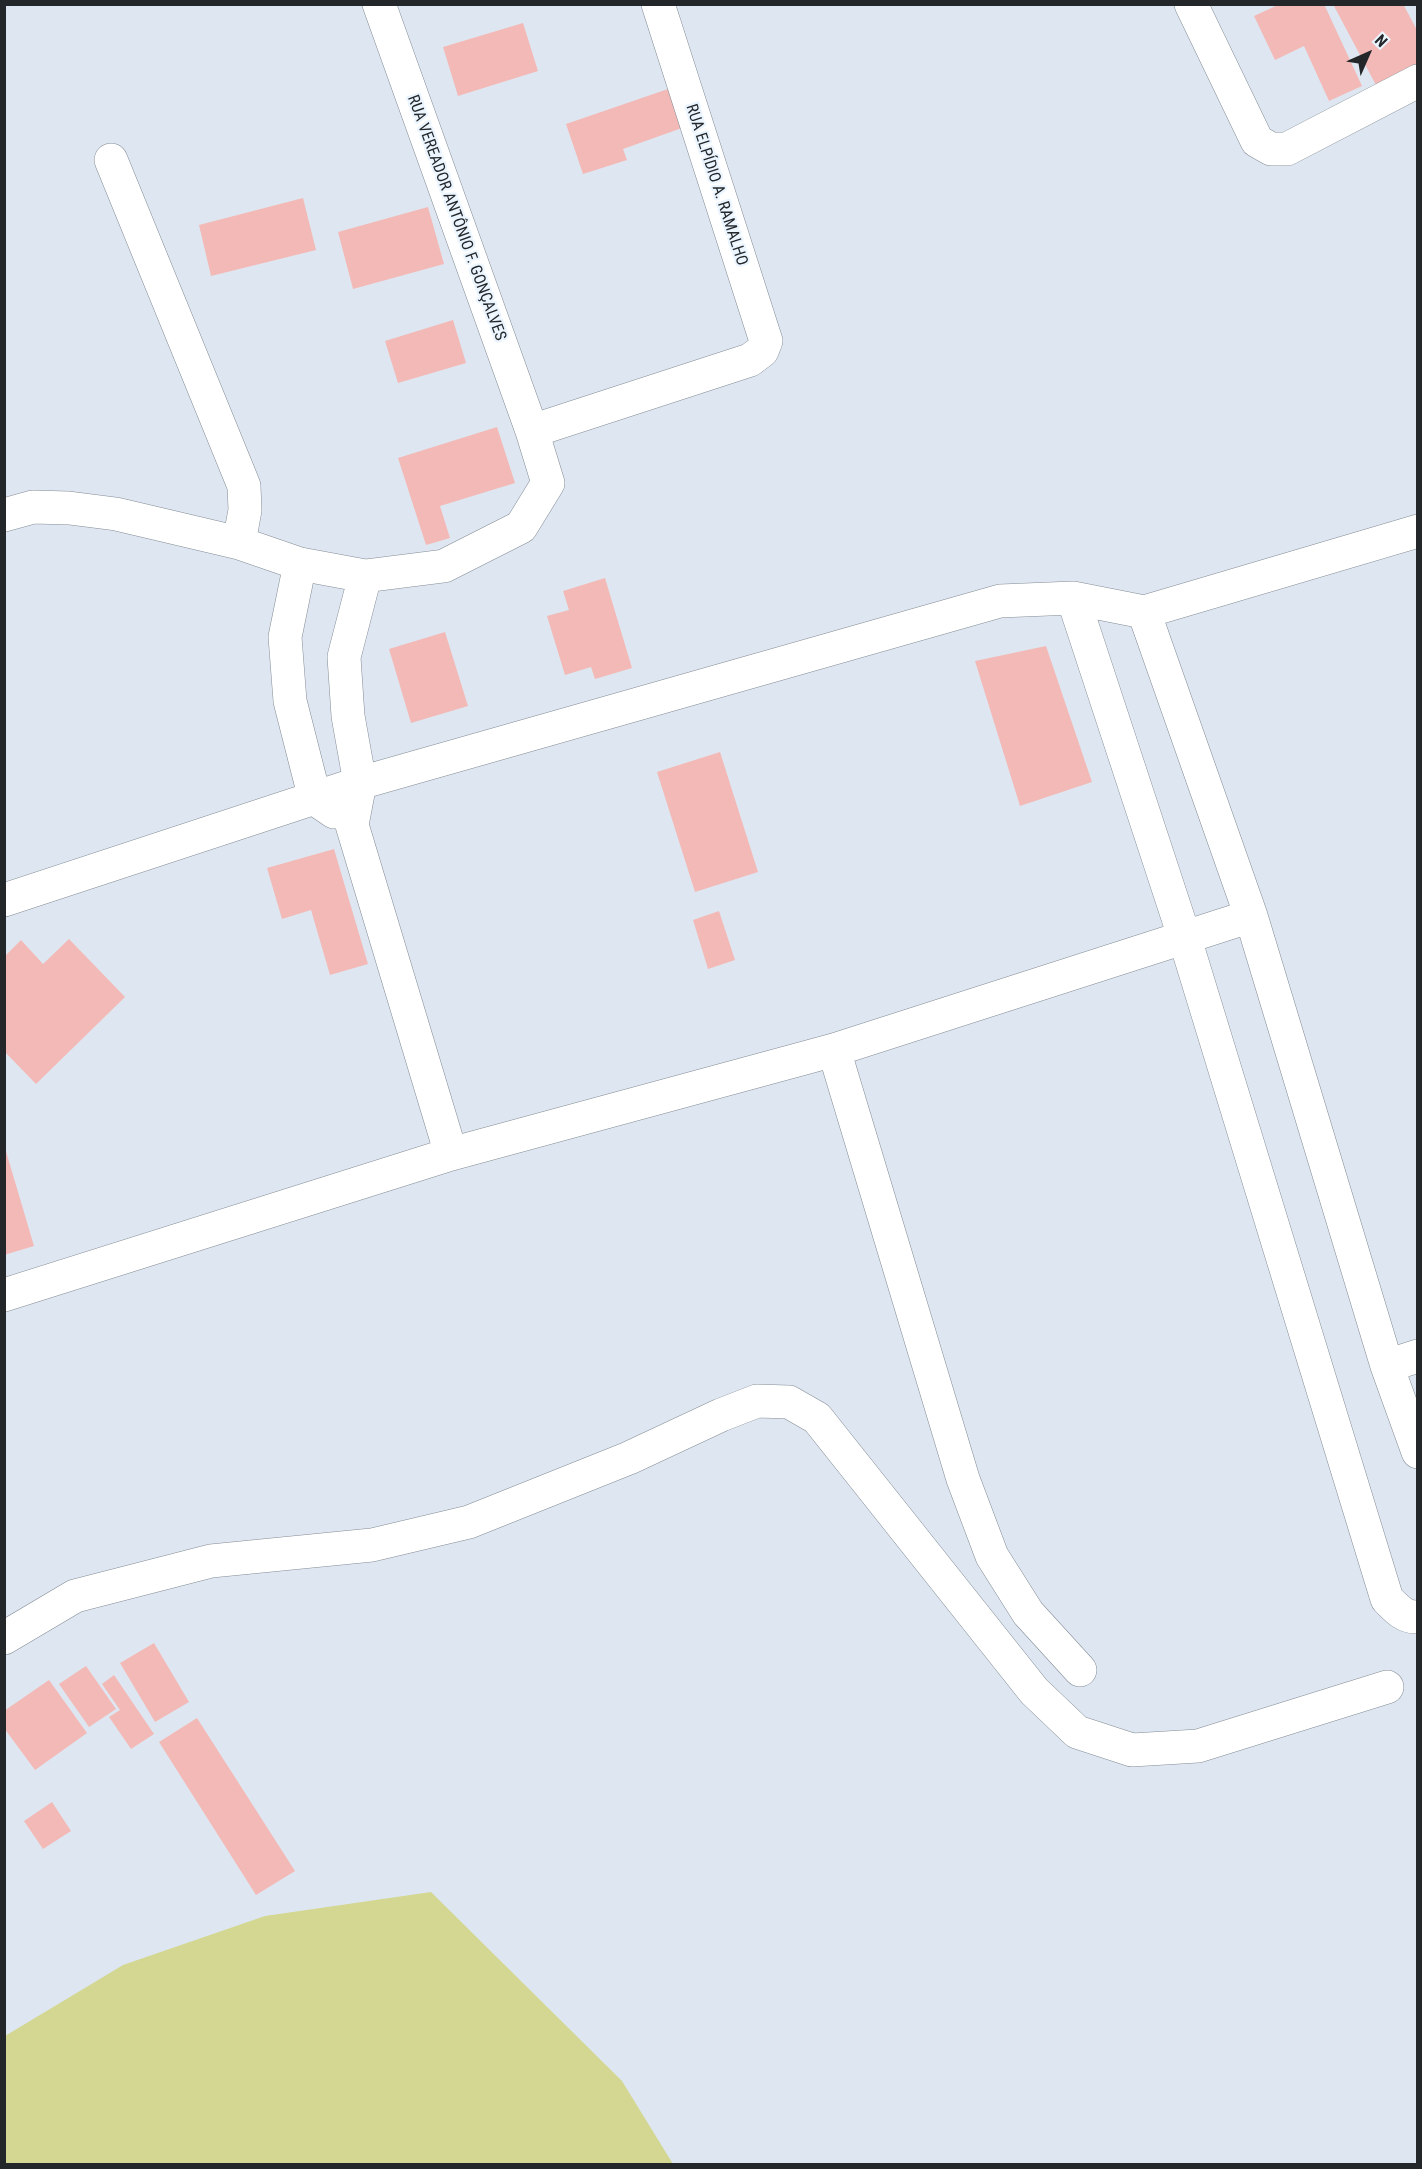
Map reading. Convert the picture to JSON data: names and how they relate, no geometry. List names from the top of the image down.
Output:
{
  "streets": {
    "street": ["RUA ELPÍDIO A. RAMALHO", "RUA VEREADOR ANTÔNIO F. GONÇALVES"]
  },
  "crossings": [
    ["RUA ELPÍDIO A. RAMALHO", "RUA VEREADOR ANTÔNIO F. GONÇALVES"]
  ],
  "north": "top right"
}
